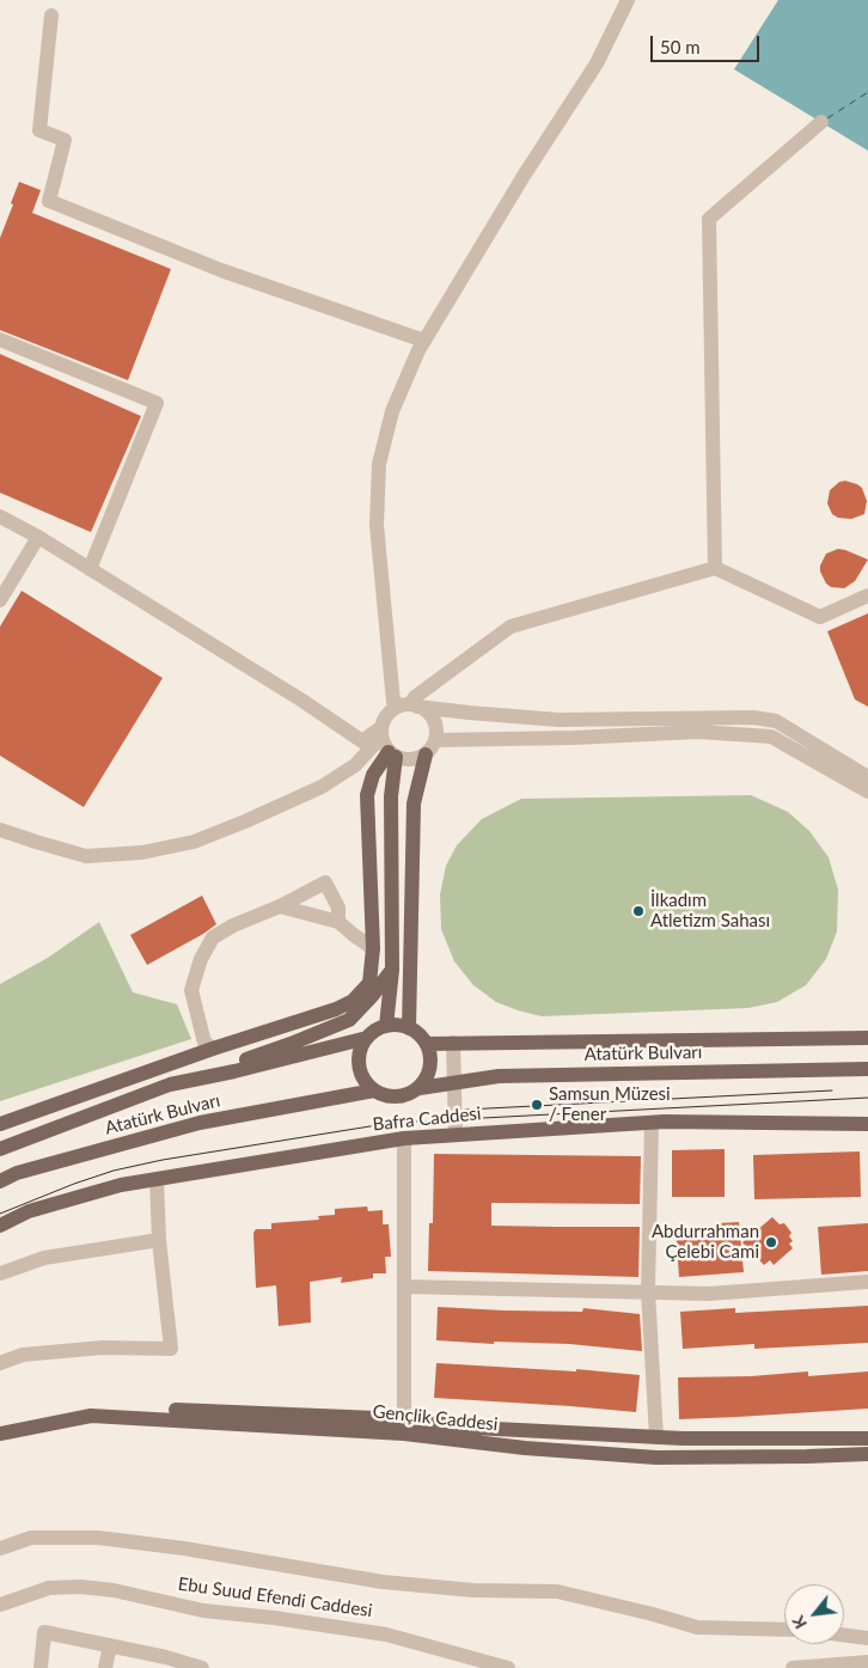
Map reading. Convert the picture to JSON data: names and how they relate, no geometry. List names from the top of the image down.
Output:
{
  "streets": {
    "main road": ["Atatürk Bulvarı", "Bafra Caddesi", "Gençlik Caddesi"],
    "street": ["Ebu Suud Efendi Caddesi"]
  },
  "places": ["İlkadım Atletizm Sahası", "Samsun Müzesi / Fener", "Abdurrahman Çelebi Cami"],
  "scale_bar": "50 m",
  "north": "bottom left"
}
